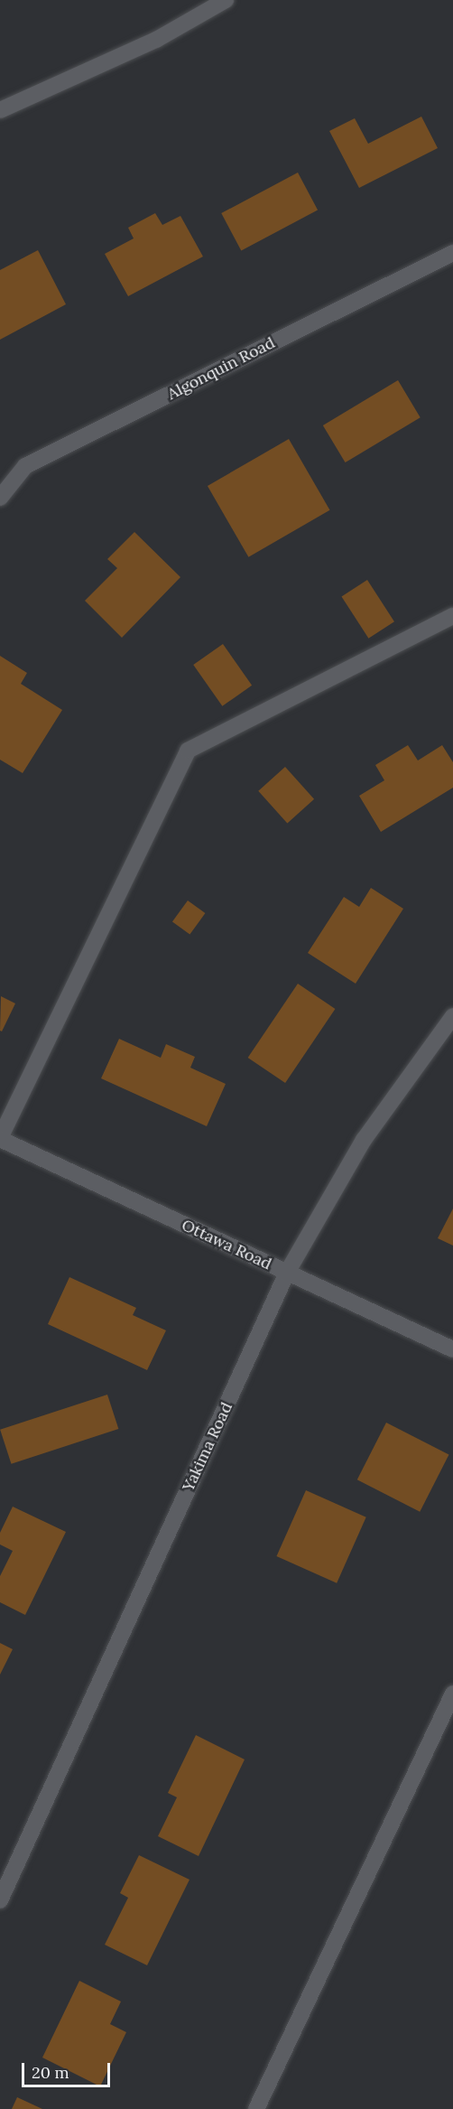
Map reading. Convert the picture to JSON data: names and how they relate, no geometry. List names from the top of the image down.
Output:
{
  "streets": {
    "street": ["Algonquin Road", "Ottawa Road", "Yakima Road"]
  },
  "crossings": [
    ["Ottawa Road", "Yakima Road"]
  ],
  "scale_bar": "20 m"
}
